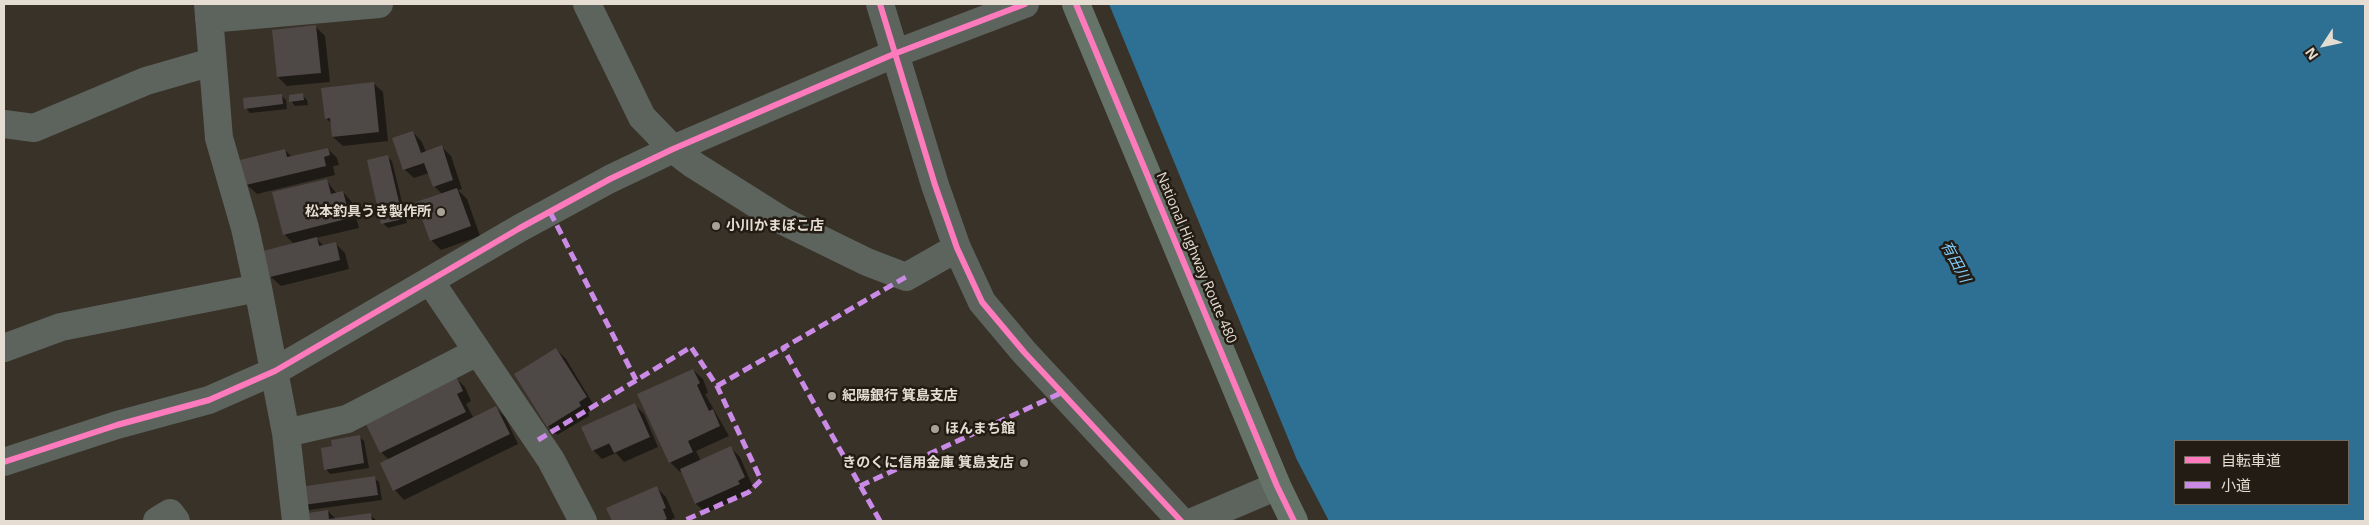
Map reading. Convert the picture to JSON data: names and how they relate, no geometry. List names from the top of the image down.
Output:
{
  "streets": {
    "highway": ["National Highway Route 480"]
  },
  "water": ["有田川"],
  "places": [
    "松本釣具うき製作所",
    "小川かまぼこ店",
    "紀陽銀行 箕島支店",
    "ほんまち館",
    "きのくに信用金庫 箕島支店"
  ],
  "legend": ["自転車道", "小道"],
  "north": "bottom left"
}
